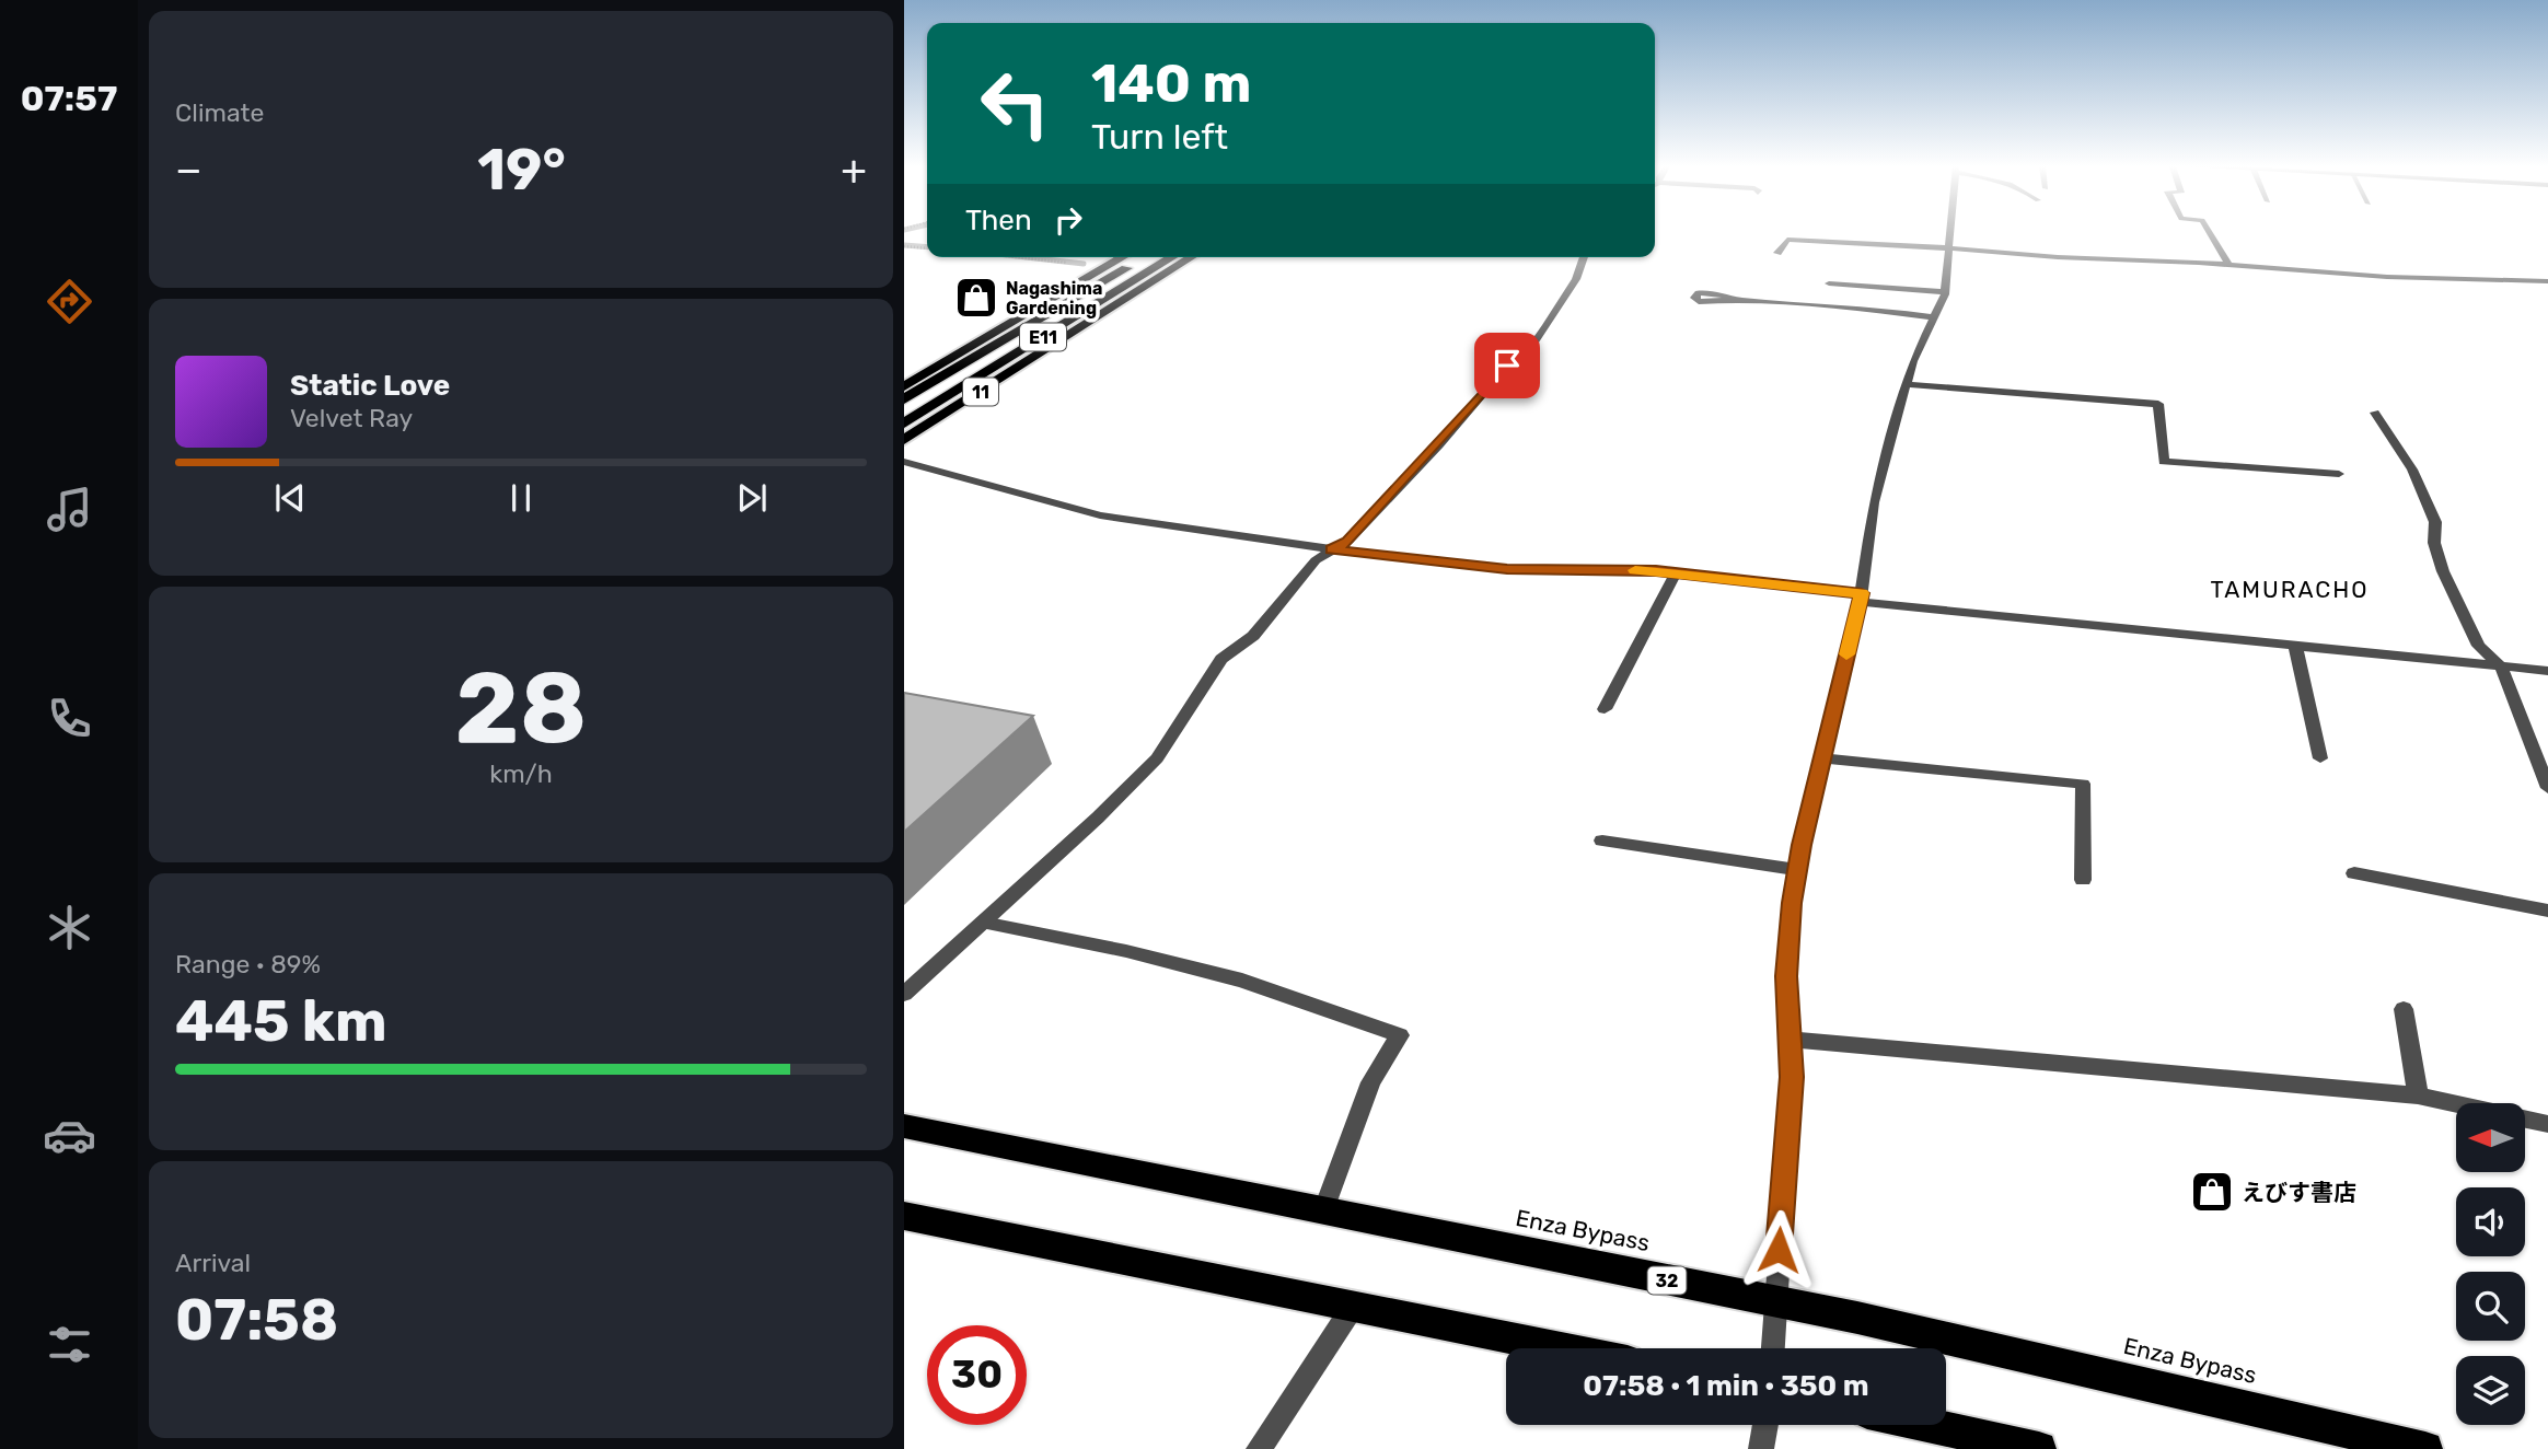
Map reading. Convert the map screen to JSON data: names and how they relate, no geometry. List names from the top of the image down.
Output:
{
  "streets": {
    "highway": [
      "E11",
      "11",
      "Enza Bypass",
      "32"
    ]
  },
  "districts": ["TAMURACHO"],
  "places": {
    "shop": ["Nagashima Gardening", "えびす書店"]
  },
  "north": "left",
  "page": {
    "tabs": "07:57",
    "tile": [
      "Climate",
      ["28", "km/h"],
      ["Range · 89%", "445 km"],
      ["Arrival", "07:58"]
    ],
    "turn": ["140 m", "Turn left"],
    "heat": ["−", "19°", "+"],
    "then": "Then",
    "song": ["Static Love", "Velvet Ray"],
    "limit": "30",
    "trip": "07:58 · 1 min · 350 m"
  }
}
